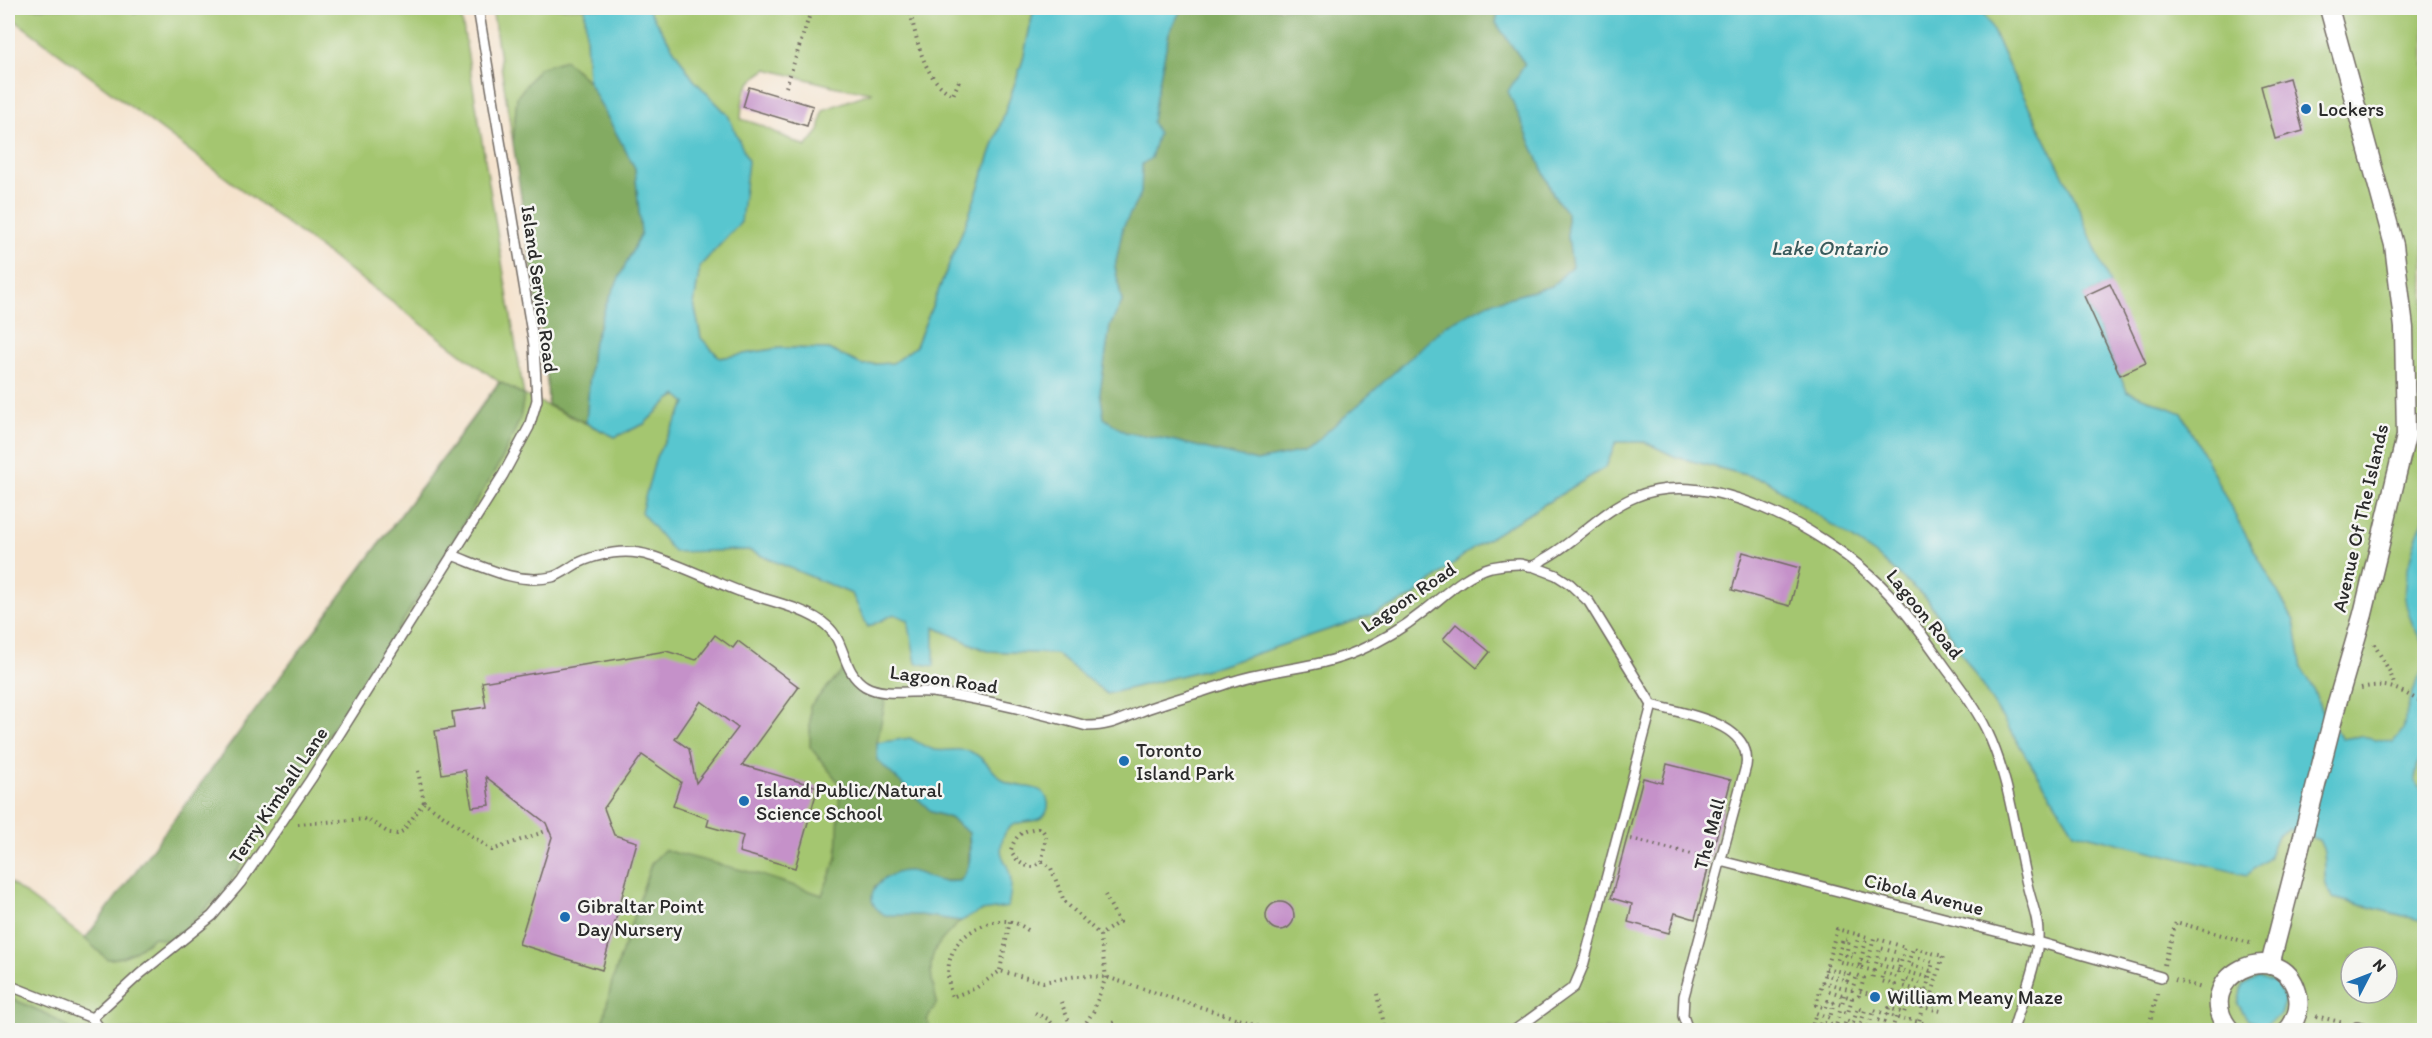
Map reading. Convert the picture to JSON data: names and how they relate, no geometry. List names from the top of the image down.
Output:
{
  "streets": {
    "street": ["Avenue Of The Islands"],
    "lane": [
      "Island Service Road",
      "Lagoon Road",
      "Terry Kimball Lane",
      "The Mall",
      "Cibola Avenue"
    ]
  },
  "crossings": [
    ["Island Service Road", "Lagoon Road"],
    ["Island Service Road", "Terry Kimball Lane"],
    ["Lagoon Road", "Terry Kimball Lane"],
    ["Lagoon Road", "Cibola Avenue"],
    ["The Mall", "Cibola Avenue"]
  ],
  "water": ["Lake Ontario"],
  "places": [
    "Lockers",
    "Toronto Island Park",
    "Island Public/Natural Science School",
    "Gibraltar Point Day Nursery",
    "William Meany Maze"
  ],
  "north": "top right"
}
